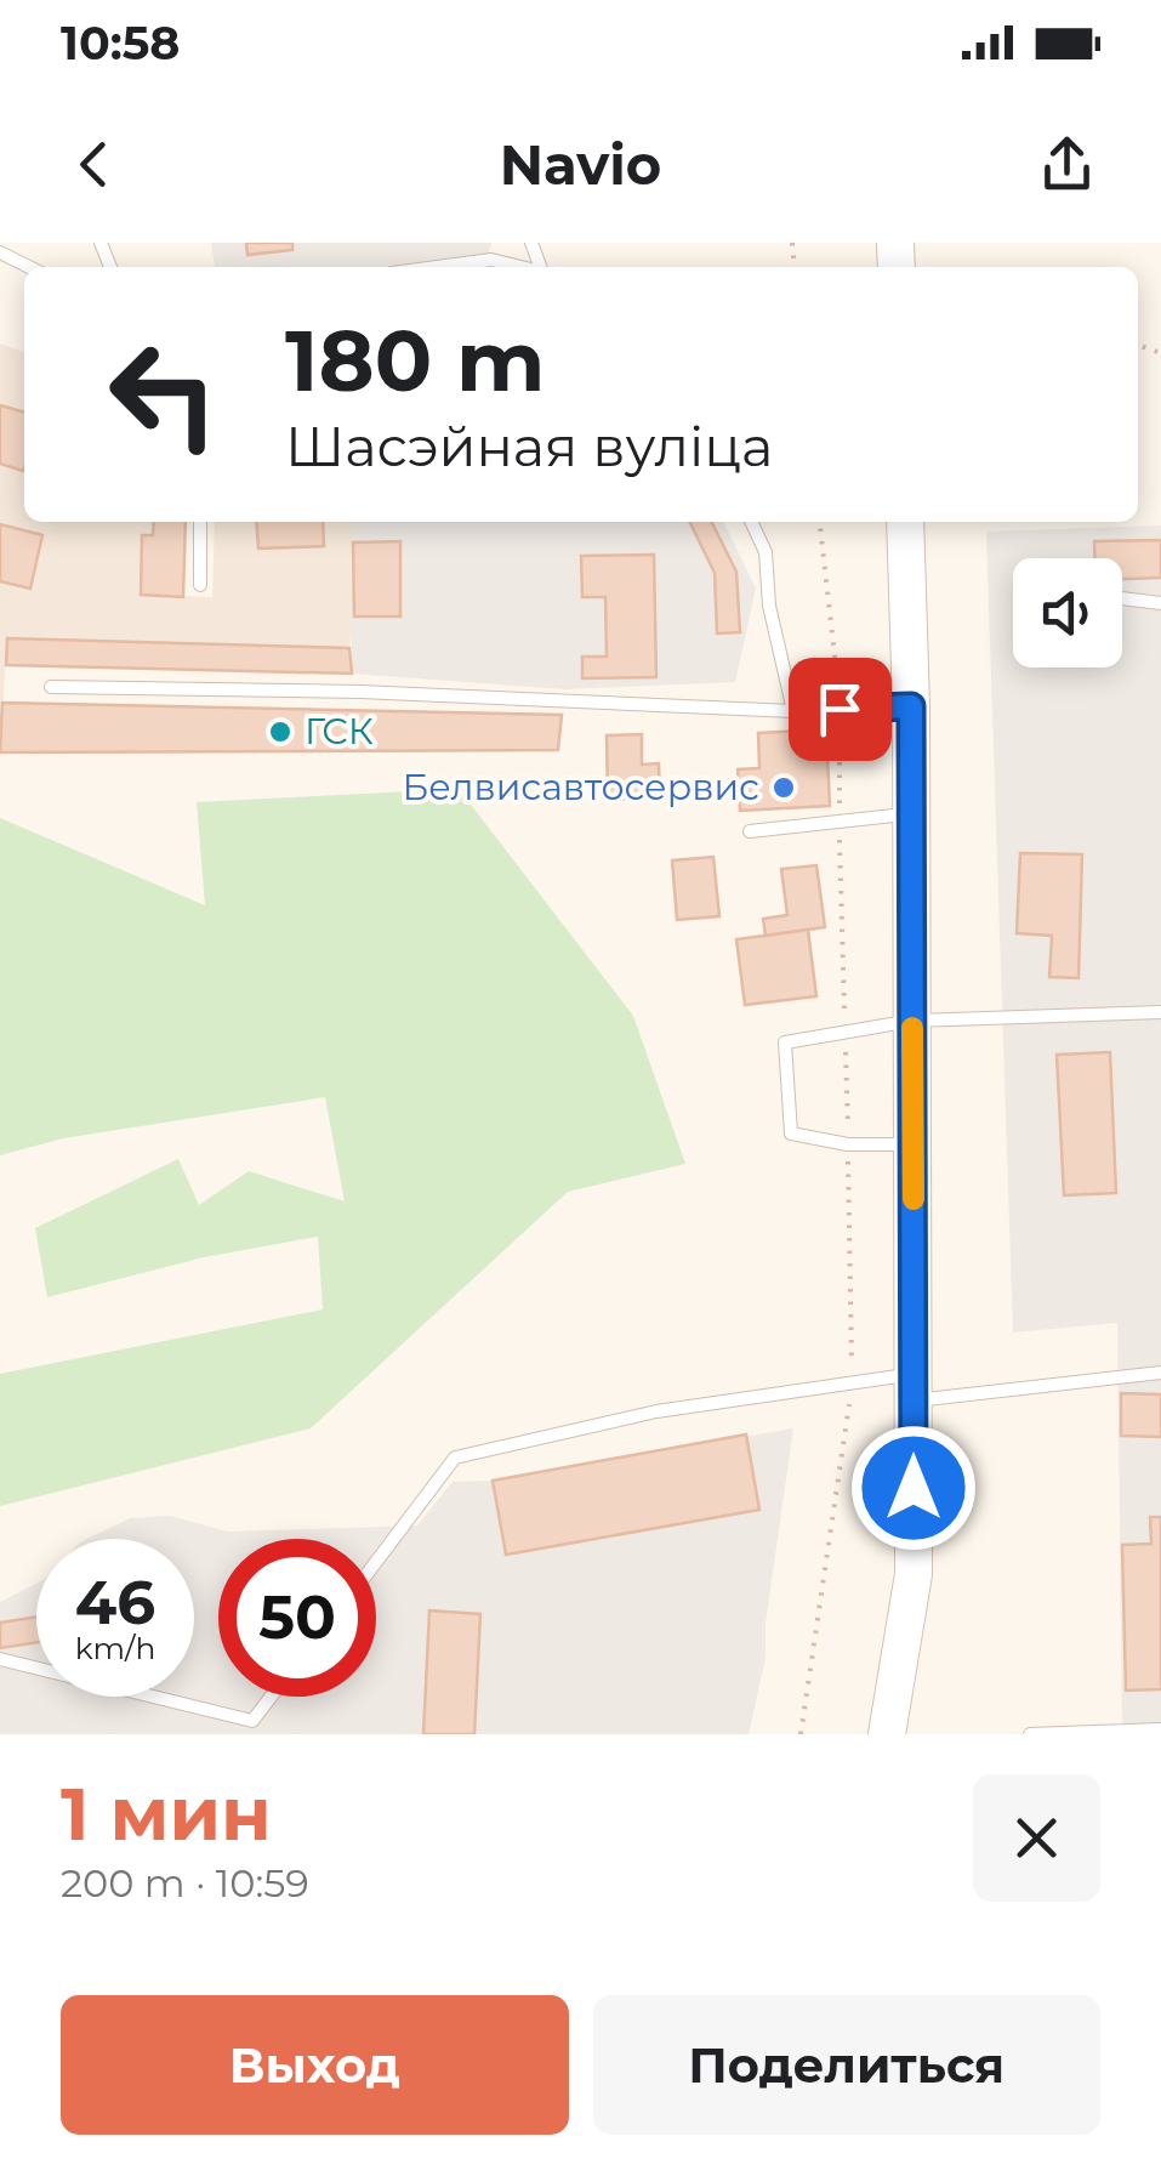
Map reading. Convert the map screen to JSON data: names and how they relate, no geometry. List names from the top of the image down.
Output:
{
  "places": ["ГСК", "Белвисавтосервис"],
  "page": {
    "status": "10:58",
    "header": "Navio",
    "turn": ["180 m", "Шасэйная вуліца"],
    "speed": "46 km/h",
    "limit": "50",
    "heading": ["1 мин", "200 m · 10:59"],
    "buttons": ["Выход", "Поделиться"]
  }
}
